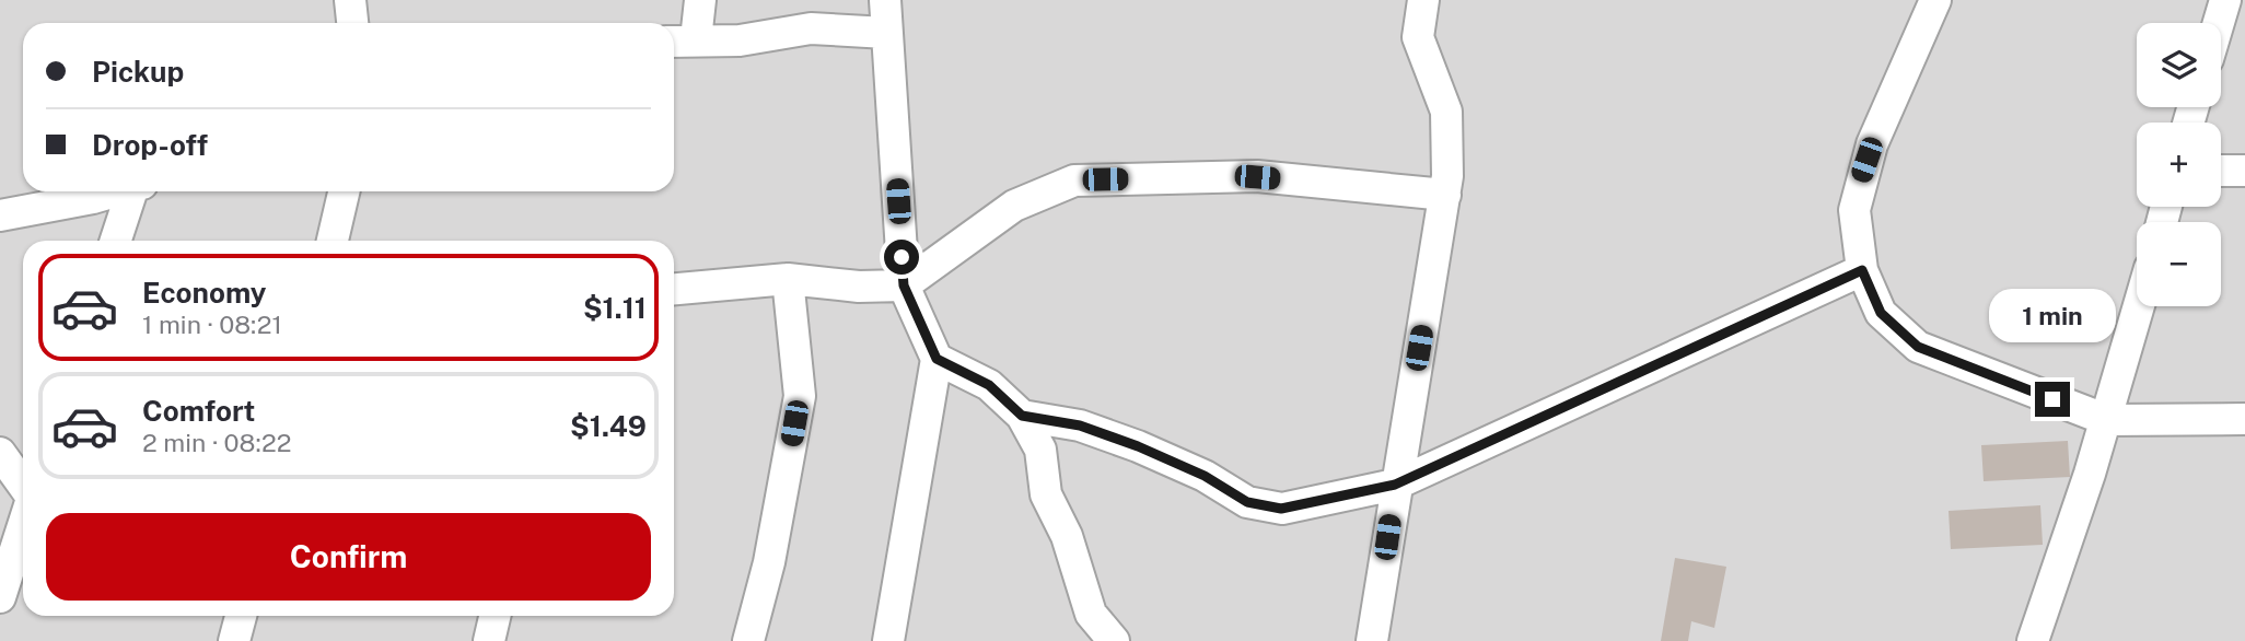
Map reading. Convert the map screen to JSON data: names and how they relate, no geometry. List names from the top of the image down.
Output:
{
  "page": {
    "map_buttons": ["+", "−"],
    "banner": ["Pickup", "Drop-off"],
    "list": [
      {
        "name": "Economy",
        "note": "1 min · 08:21",
        "value": "$1.11"
      },
      {
        "name": "Comfort",
        "note": "2 min · 08:22",
        "value": "$1.49"
      }
    ],
    "bubble": "1 min",
    "buttons": "Confirm"
  }
}
